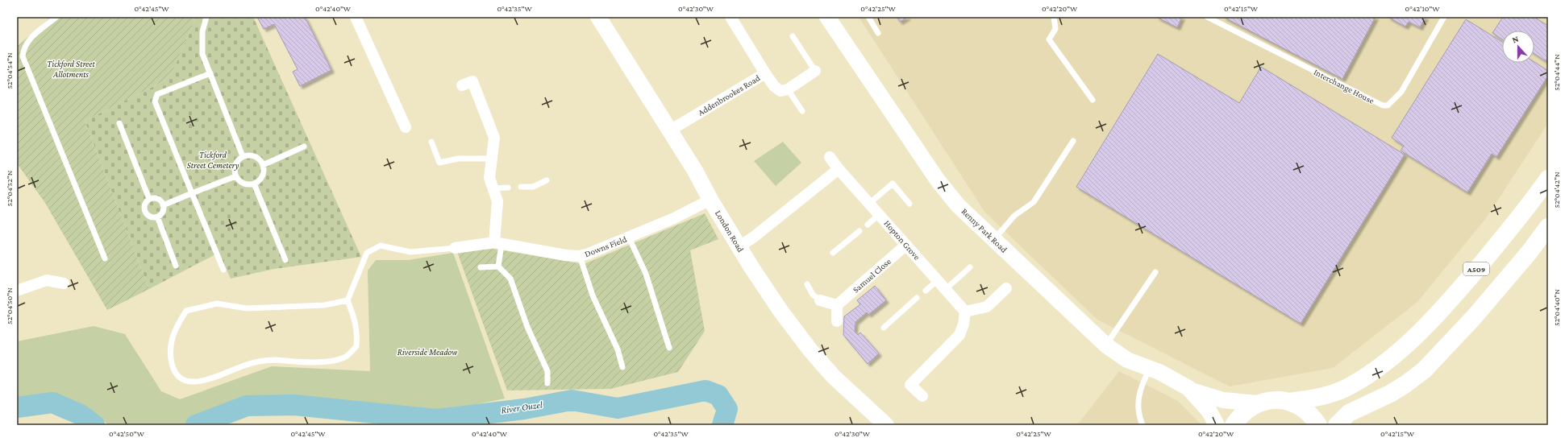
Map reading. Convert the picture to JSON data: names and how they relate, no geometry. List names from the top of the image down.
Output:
{
  "streets": {
    "highway": ["A509"],
    "street": [
      "Addenbrookes Road",
      "Renny Park Road",
      "London Road",
      "Hopton Grove",
      "Downs Field",
      "Samuel Close"
    ],
    "lane": ["Interchange House"]
  },
  "crossings": [
    ["Addenbrookes Road", "London Road"],
    ["London Road", "Downs Field"],
    ["Hopton Grove", "Samuel Close"]
  ],
  "water": ["River Ouzel"],
  "parks": ["Tickford Street Allotments", "Tickford Street Cemetery", "Riverside Meadow"],
  "north": "top",
  "coordinates": [
    "0°42'45\"W",
    "0°42'40\"W",
    "0°42'35\"W",
    "0°42'30\"W",
    "0°42'25\"W",
    "0°42'20\"W",
    "0°42'15\"W",
    "0°42'10\"W",
    "52°04'54\"N",
    "52°04'44\"N",
    "52°04'52\"N",
    "52°04'42\"N",
    "52°04'50\"N",
    "52°04'40\"N",
    "0°42'50\"W"
  ]
}
